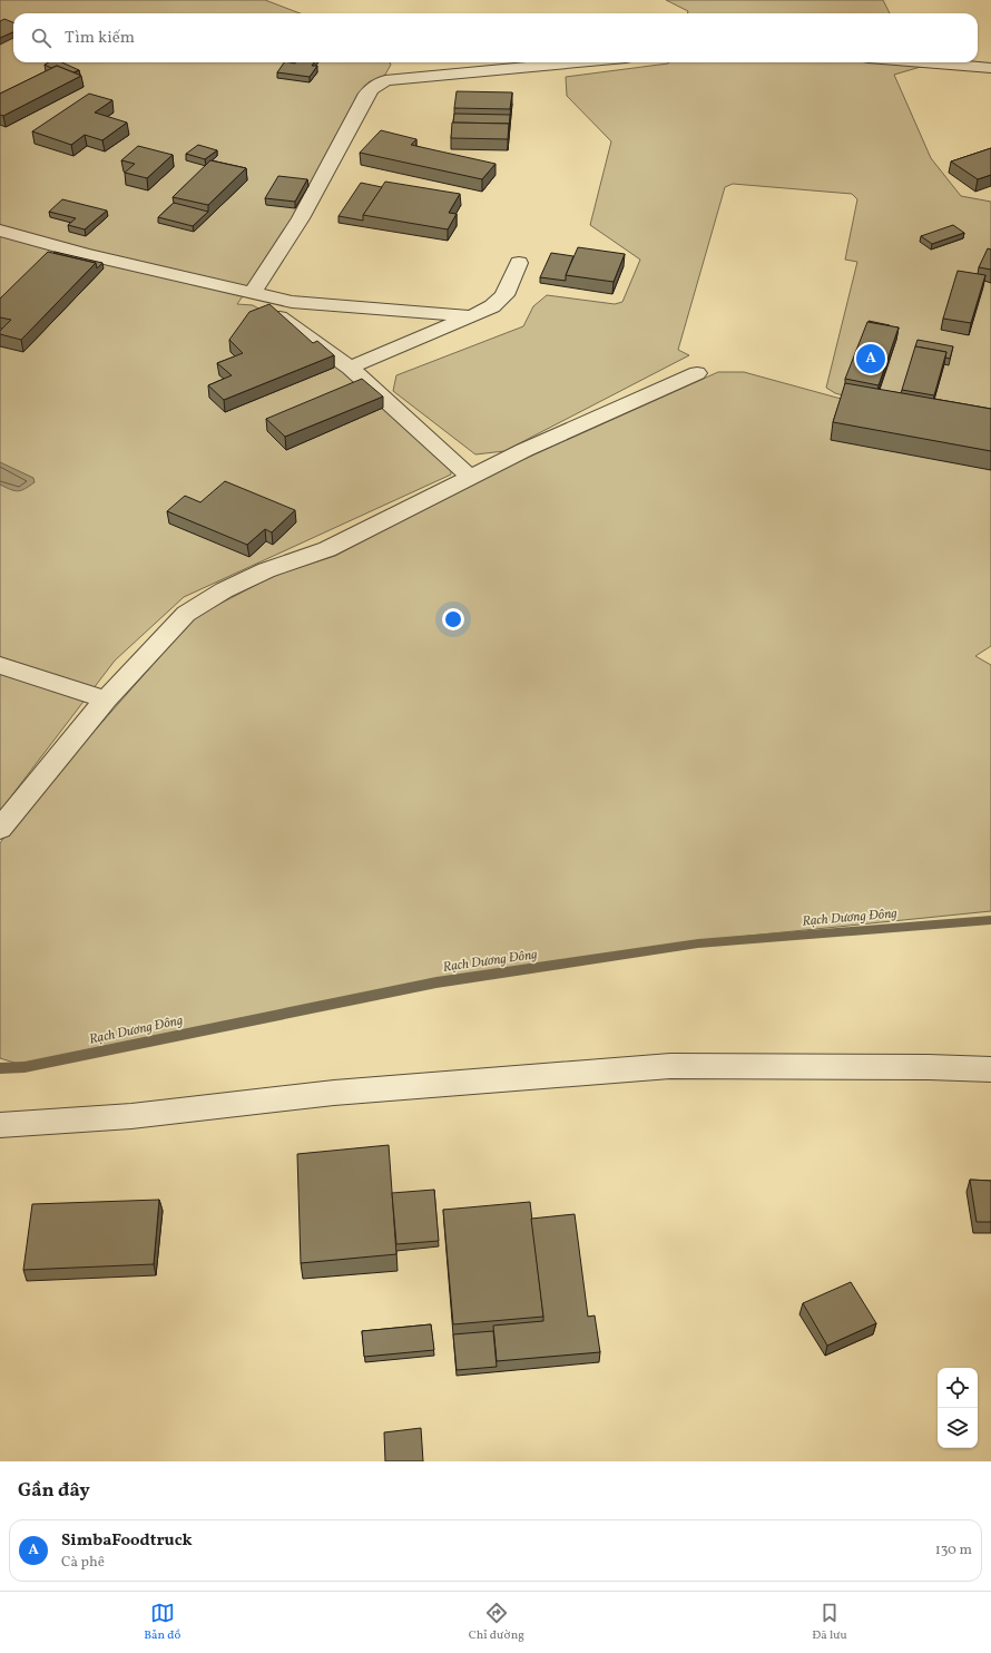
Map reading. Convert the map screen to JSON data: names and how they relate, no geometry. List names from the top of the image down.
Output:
{
  "water": ["Rạch Dương Đông"],
  "page": {
    "search": "Tìm kiếm",
    "pins": "A",
    "heading": "Gần đây",
    "list": [
      {
        "mark": "A",
        "name": "SimbaFoodtruck",
        "note": "Cà phê",
        "value": "130 m"
      }
    ],
    "nav": ["Bản đồ", "Chỉ đường", "Đã lưu"]
  }
}
